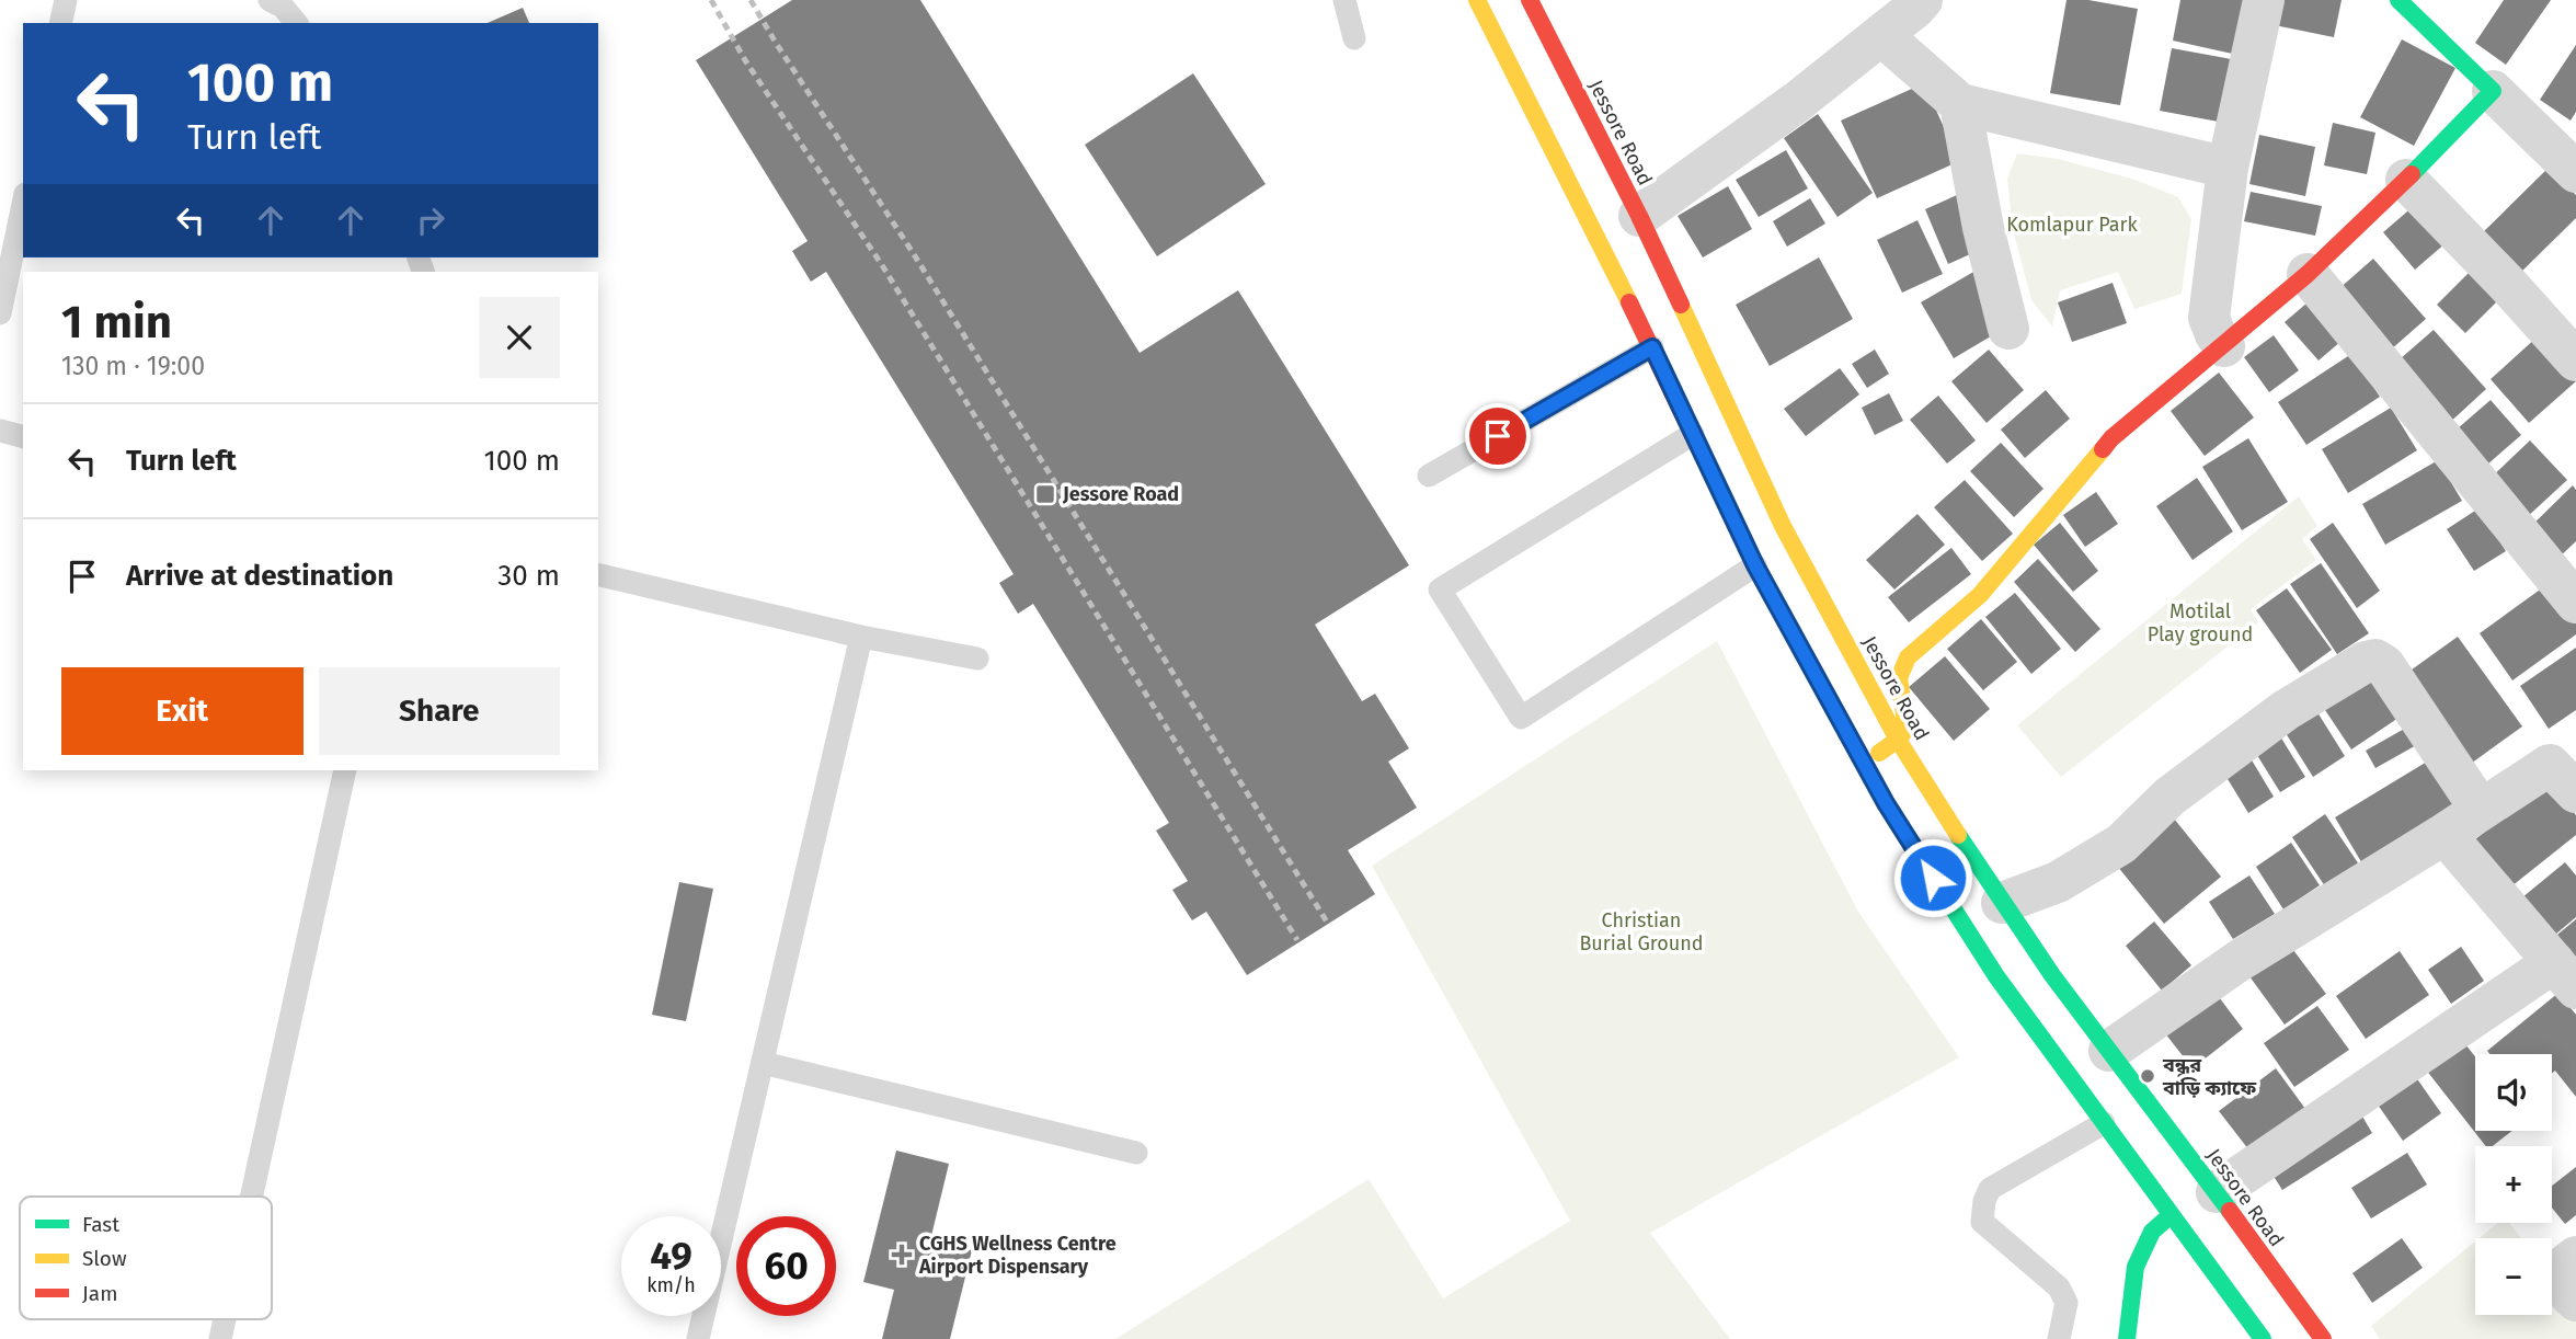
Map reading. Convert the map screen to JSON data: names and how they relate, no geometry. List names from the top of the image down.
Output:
{
  "streets": {
    "main road": ["Jessore Road"]
  },
  "parks": ["Komlapur Park", "Motilal Play ground", "Christian Burial Ground"],
  "places": {
    "transit": ["Jessore Road"],
    "other": ["বন্ধুর বাড়ি ক্যাফে"],
    "health": ["CGHS Wellness Centre Airport Dispensary"]
  },
  "legend": ["Fast", "Slow", "Jam"],
  "page": {
    "turn": ["100 m", "Turn left"],
    "heading": ["1 min", "130 m · 19:00"],
    "list": [
      {
        "name": "Turn left",
        "value": "100 m"
      },
      {
        "name": "Arrive at destination",
        "value": "30 m"
      }
    ],
    "buttons": ["Exit", "Share"],
    "map_buttons": ["+", "−"],
    "speed": "49 km/h",
    "limit": "60"
  }
}
